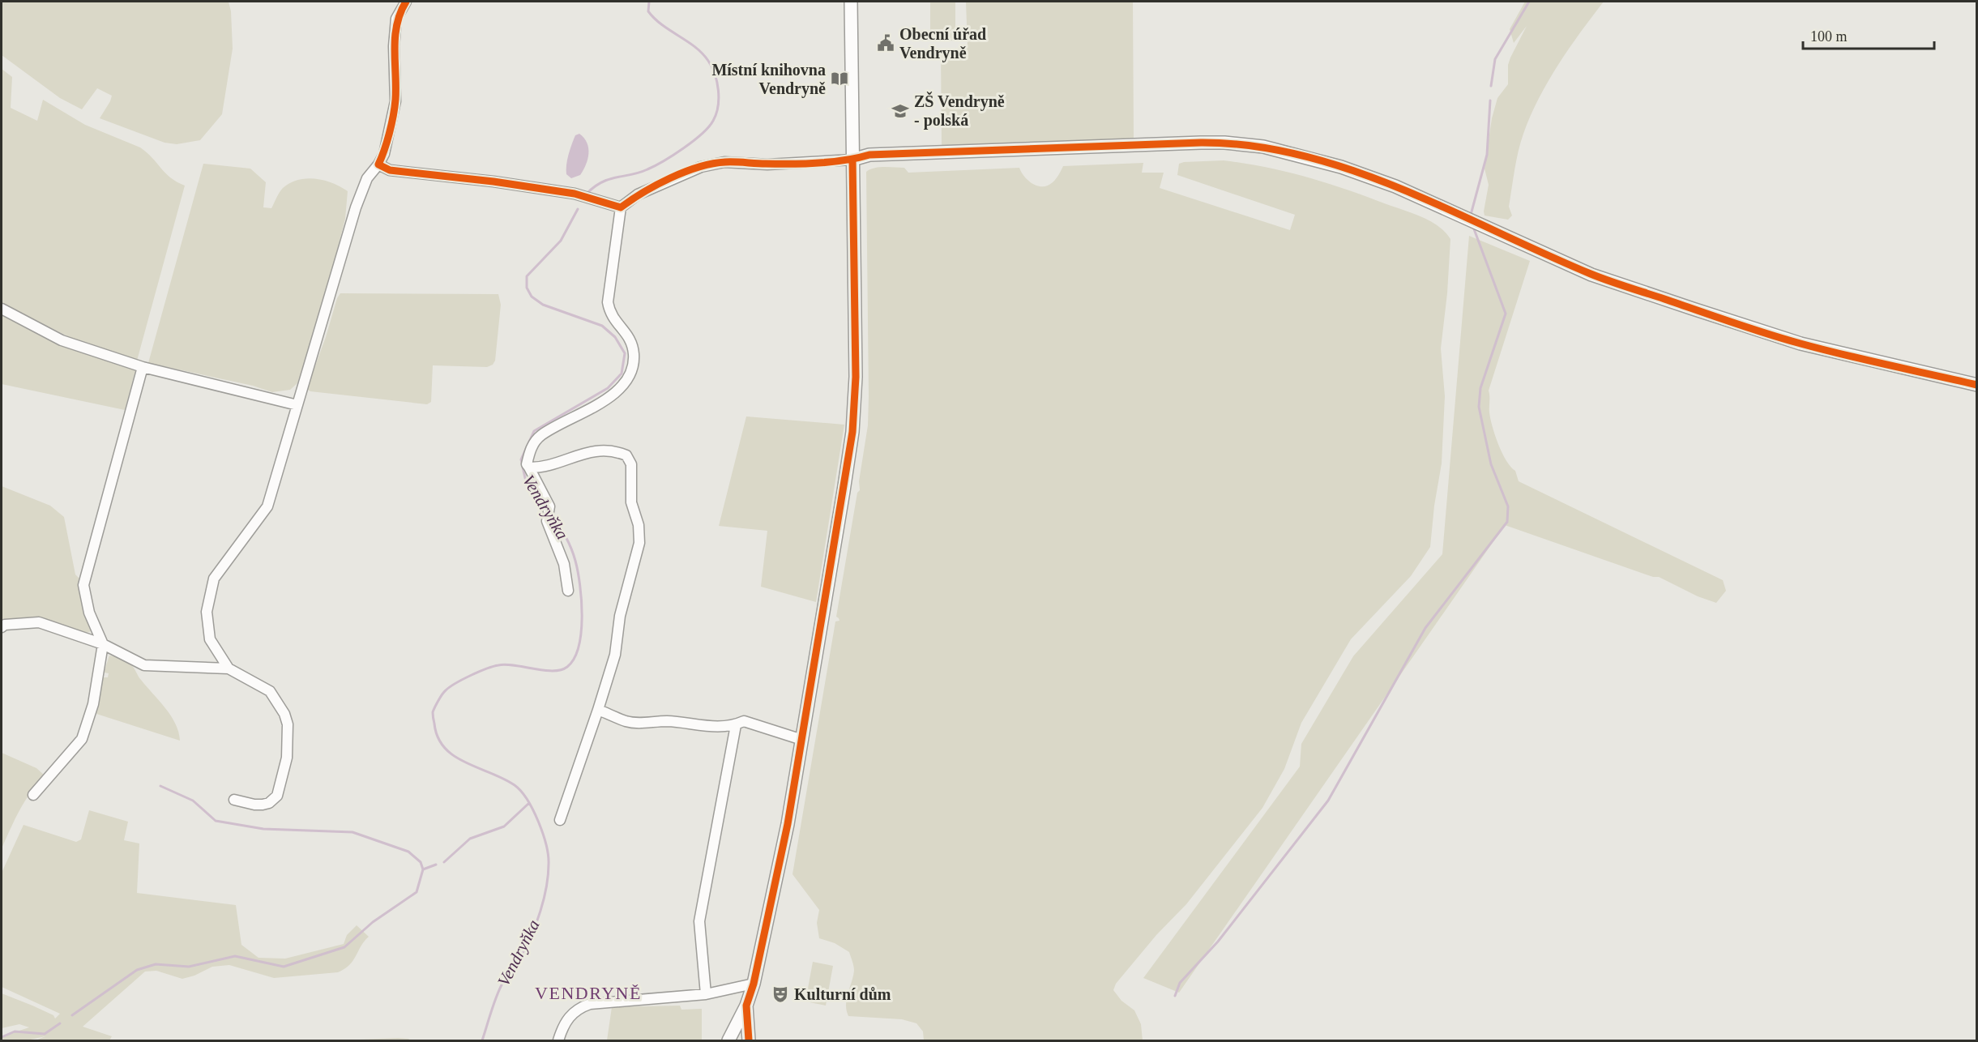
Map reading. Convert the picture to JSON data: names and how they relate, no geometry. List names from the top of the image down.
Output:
{
  "districts": ["VENDRYNĚ"],
  "water": ["Vendryňka"],
  "places": {
    "public building": ["Obecní úřad Vendryně"],
    "library": ["Místní knihovna Vendryně"],
    "school or university": ["ZŠ Vendryně - polská"],
    "theatre": ["Kulturní dům"]
  },
  "scale_bar": "100 m"
}
